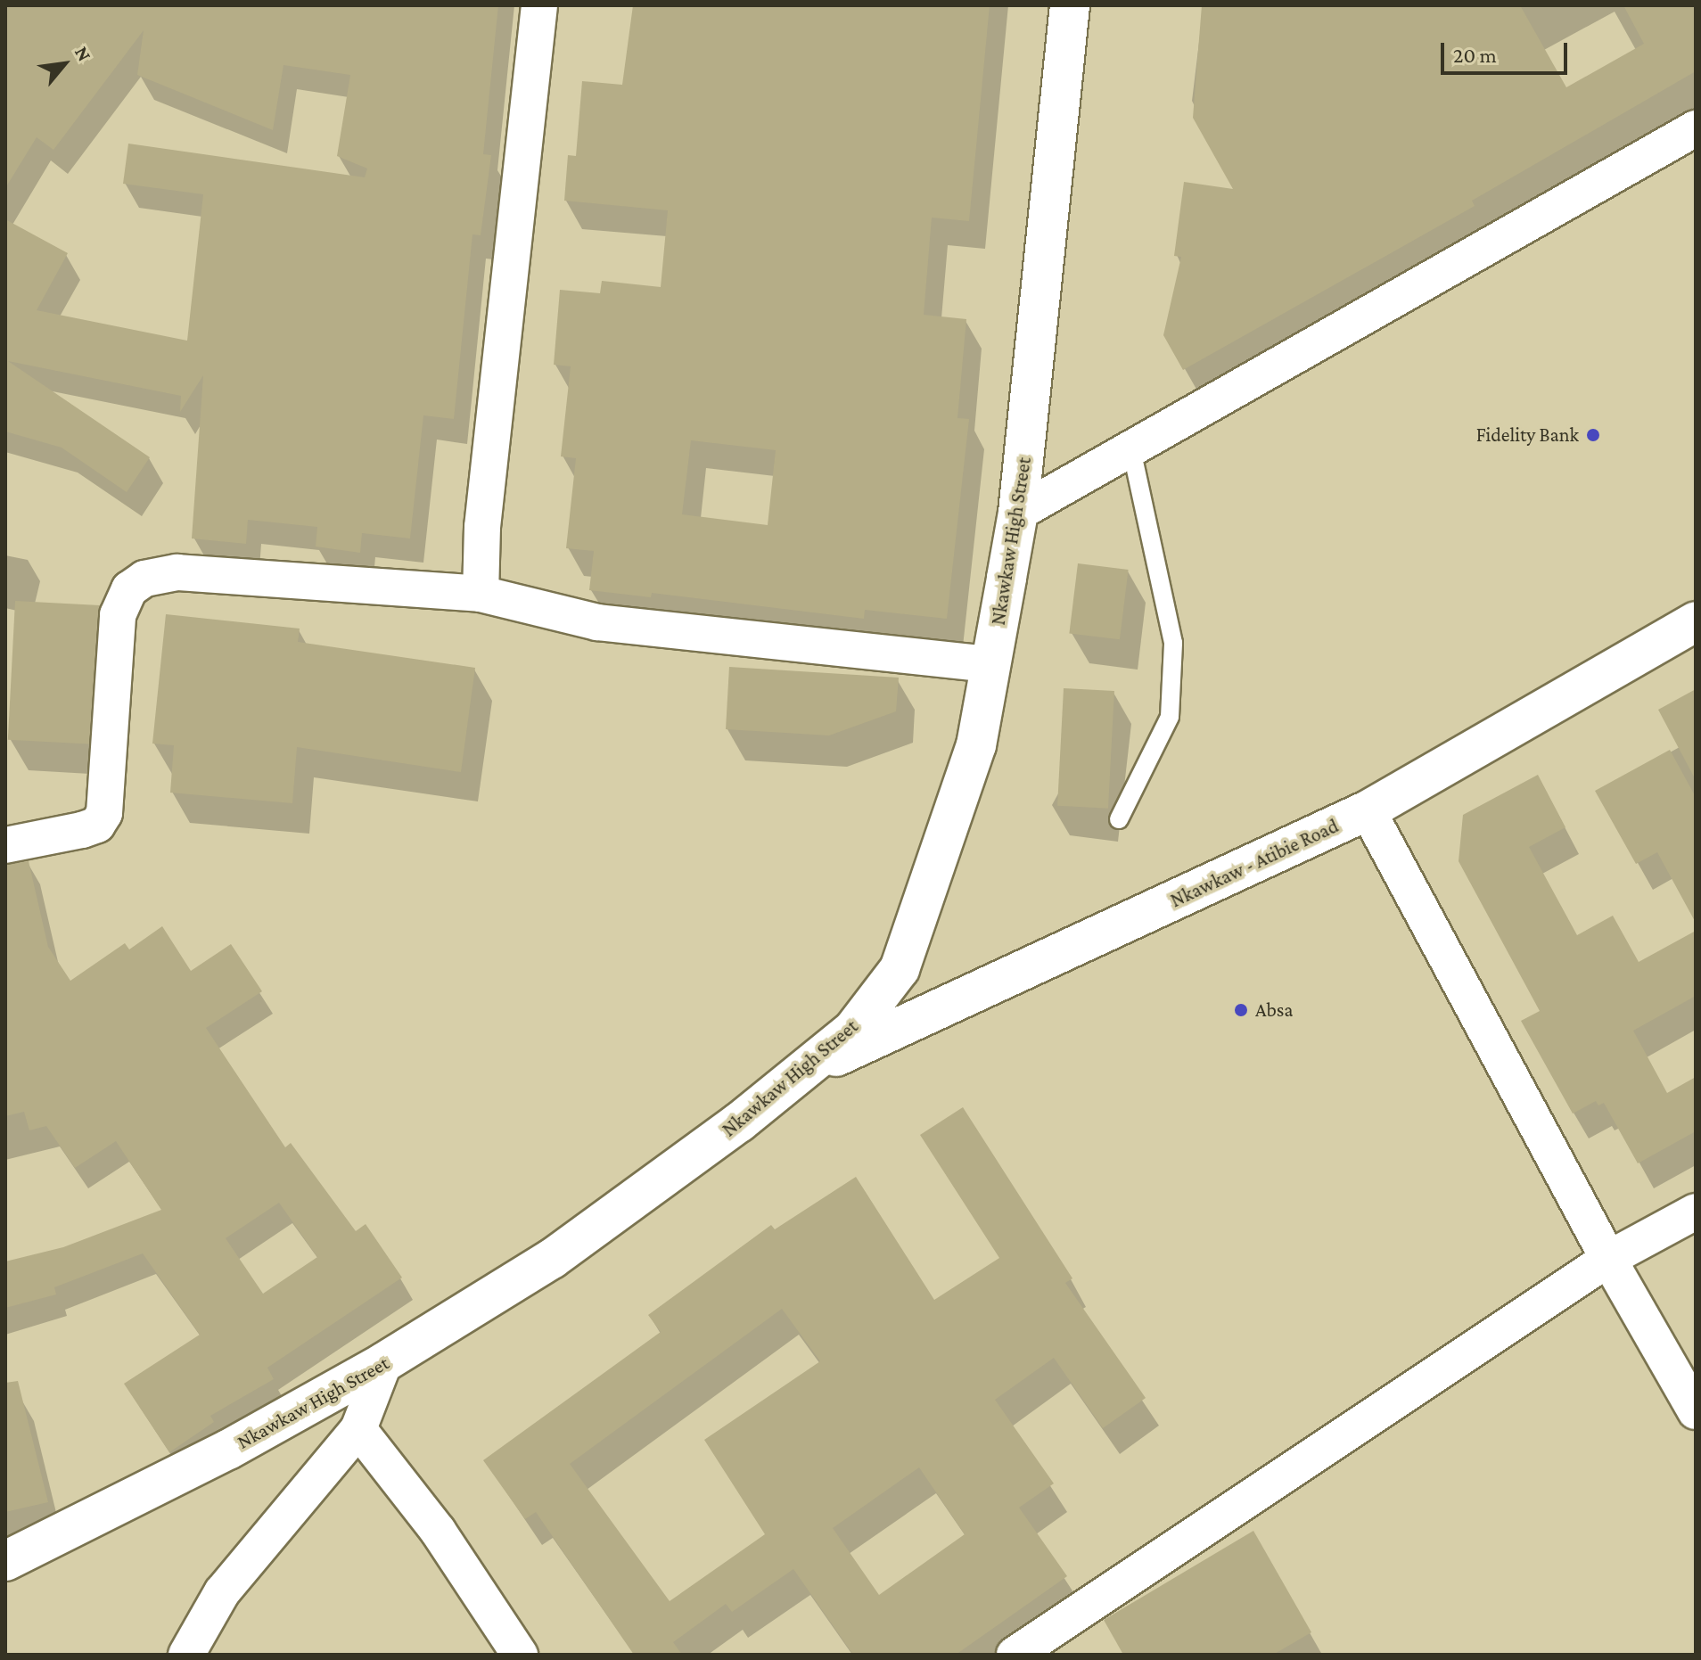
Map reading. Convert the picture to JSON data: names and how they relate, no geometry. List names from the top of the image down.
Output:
{
  "streets": {
    "main road": ["Nkawkaw High Street", "Nkawkaw - Atibie Road"]
  },
  "crossings": [
    ["Nkawkaw High Street", "Nkawkaw - Atibie Road"]
  ],
  "places": ["Fidelity Bank", "Absa"],
  "scale_bar": "20 m",
  "north": "top right"
}
